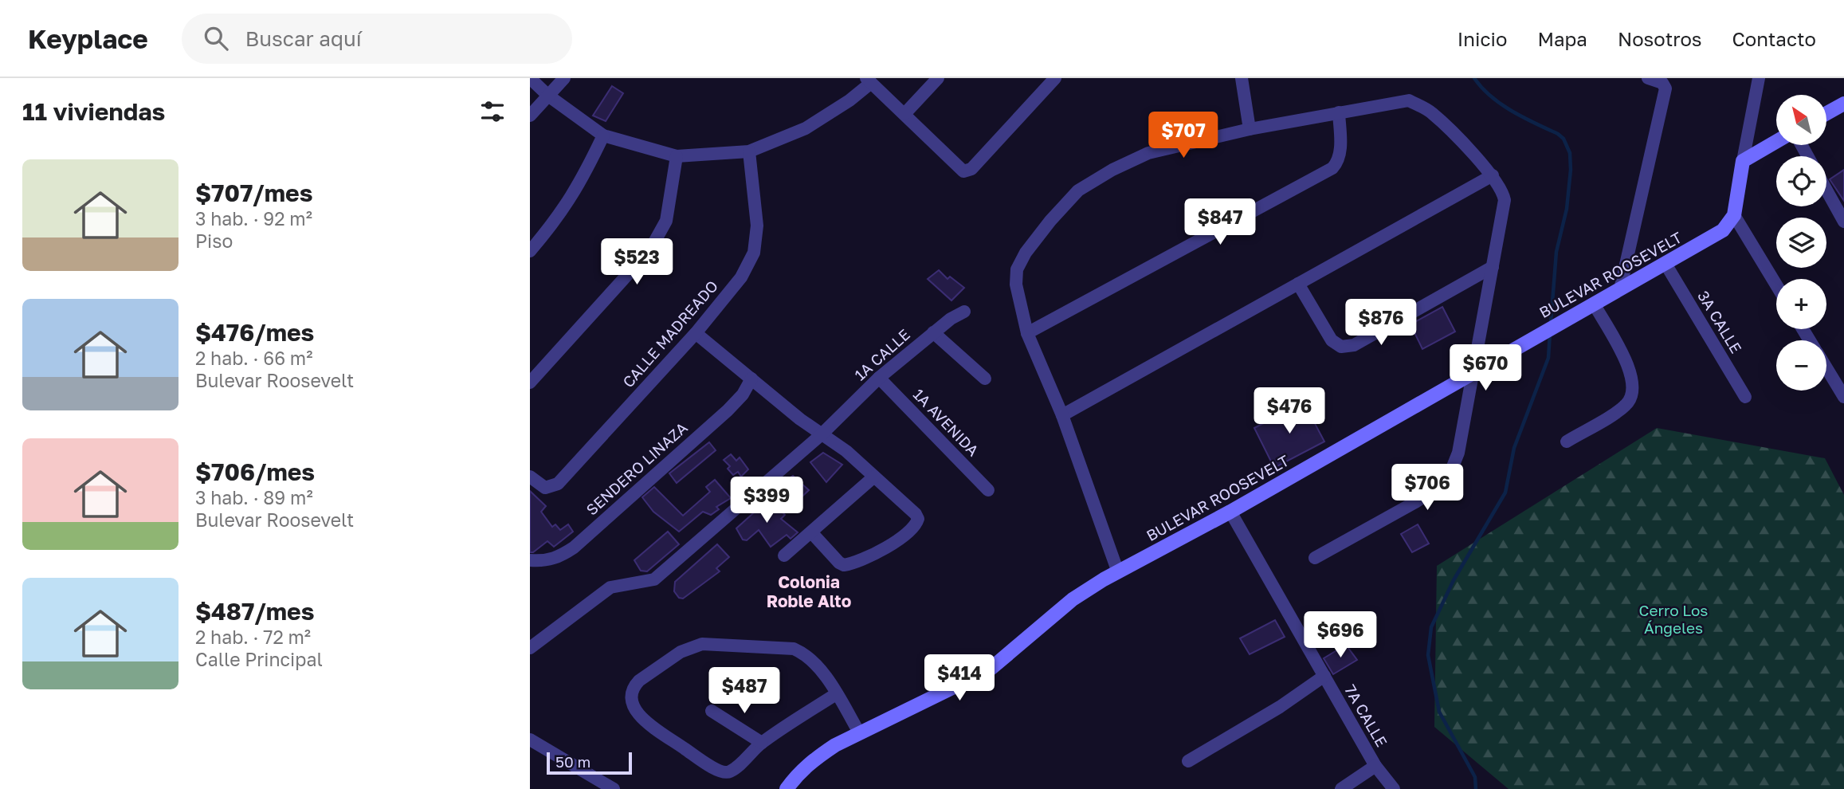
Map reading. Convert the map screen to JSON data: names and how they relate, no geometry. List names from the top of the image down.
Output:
{
  "streets": {
    "main road": ["BULEVAR ROOSEVELT"],
    "street": [
      "3A CALLE",
      "CALLE MADREADO",
      "1A CALLE",
      "1A AVENIDA",
      "SENDERO LINAZA",
      "7A CALLE"
    ]
  },
  "crossings": [
    ["BULEVAR ROOSEVELT", "3A CALLE"],
    ["BULEVAR ROOSEVELT", "7A CALLE"],
    ["1A CALLE", "1A AVENIDA"]
  ],
  "districts": ["Colonia Roble Alto"],
  "parks": ["Cerro Los Ángeles"],
  "scale_bar": "50 m",
  "north": "top left",
  "page": {
    "header": "Keyplace",
    "search": "Buscar aquí",
    "nav": [
      "Inicio",
      "Mapa",
      "Nosotros",
      "Contacto"
    ],
    "heading": "11 viviendas",
    "map_buttons": ["+", "−"],
    "price": [
      "$707",
      "$847",
      "$523",
      "$876",
      "$670",
      "$476",
      "$706",
      "$399",
      "$696",
      "$414",
      "$487"
    ],
    "list": [
      {
        "name": "$707/mes",
        "note": "3 hab. · 92 m² · Piso"
      },
      {
        "name": "$476/mes",
        "note": "2 hab. · 66 m² · Bulevar Roosevelt"
      },
      {
        "name": "$706/mes",
        "note": "3 hab. · 89 m² · Bulevar Roosevelt"
      },
      {
        "name": "$487/mes",
        "note": "2 hab. · 72 m² · Calle Principal"
      }
    ],
    "scale": "50 m"
  }
}
